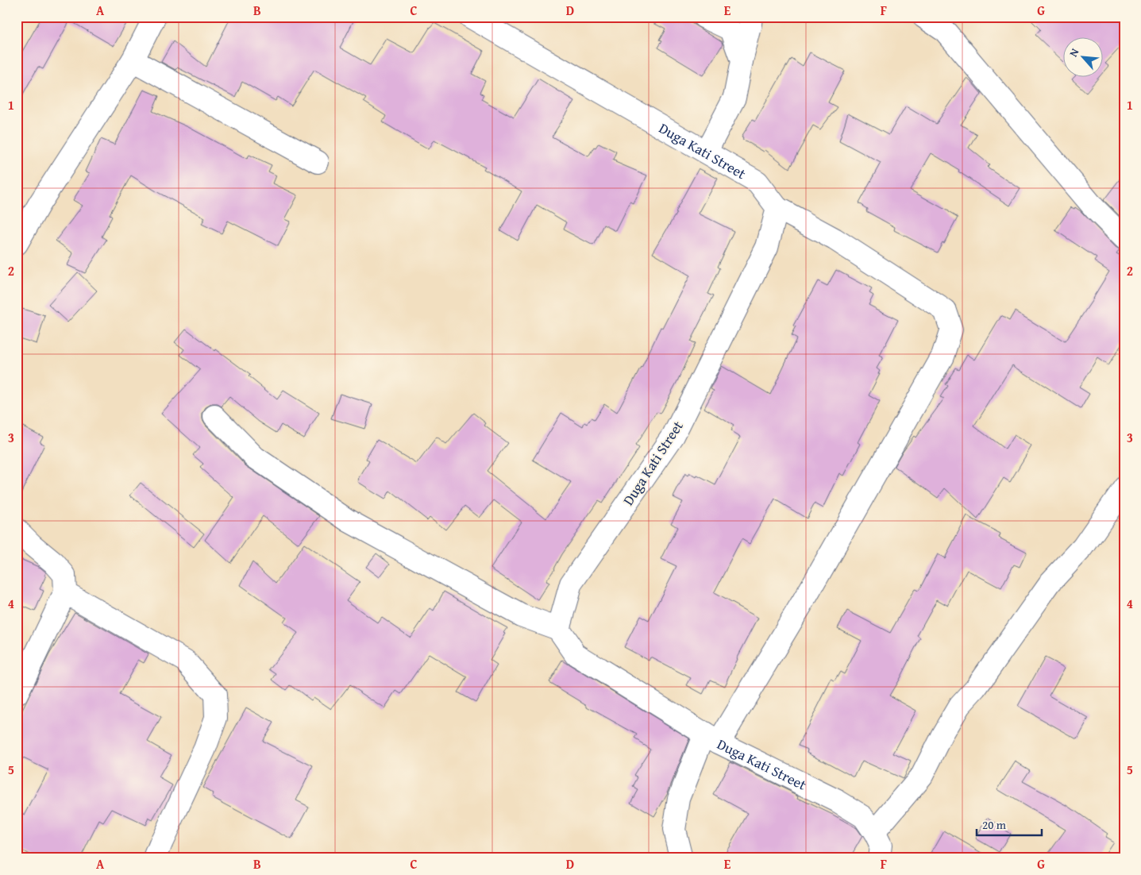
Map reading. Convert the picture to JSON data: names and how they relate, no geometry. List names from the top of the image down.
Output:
{
  "streets": {
    "street": ["Duga Kati Street"]
  },
  "scale_bar": "20 m",
  "north": "top left",
  "grid": {
    "columns": [
      "A",
      "B",
      "C",
      "D",
      "E",
      "F",
      "G"
    ],
    "rows": [
      "1",
      "2",
      "3",
      "4",
      "5"
    ]
  }
}
